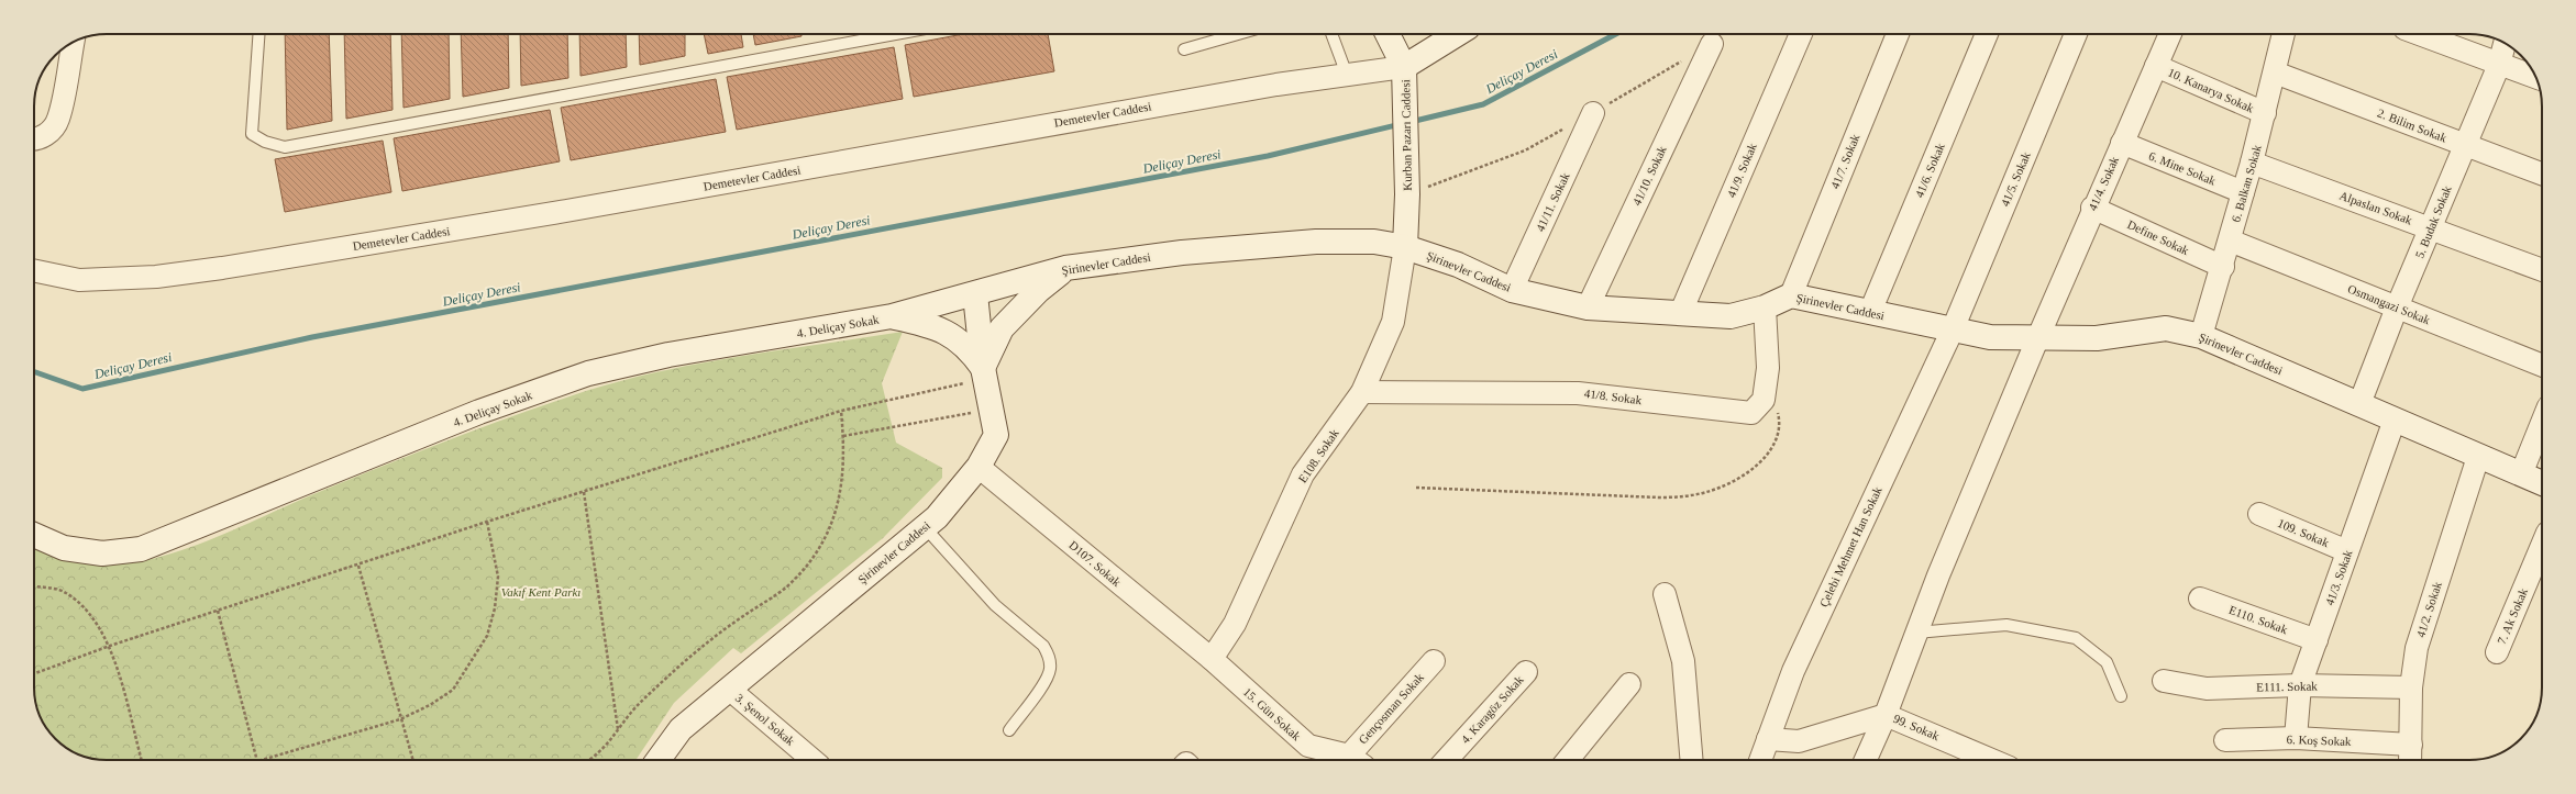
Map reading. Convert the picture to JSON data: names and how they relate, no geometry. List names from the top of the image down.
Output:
{
  "streets": {
    "main road": [
      "Demetevler Caddesi",
      "Kurban Pazarı Caddesi",
      "Şirinevler Caddesi",
      "4. Deliçay Sokak"
    ],
    "street": [
      "10. Kanarya Sokak",
      "2. Bilim Sokak",
      "41/7. Sokak",
      "6. Mine Sokak",
      "41/9. Sokak",
      "41/6. Sokak",
      "41/10. Sokak",
      "41/5. Sokak",
      "41/4. Sokak",
      "6. Balkan Sokak",
      "41/11. Sokak",
      "Alpaslan Sokak",
      "5. Budak Sokak",
      "Define Sokak",
      "Osmangazi Sokak",
      "41/8. Sokak",
      "E108. Sokak",
      "109. Sokak",
      "Çelebi Mehmet Han Sokak",
      "D107. Sokak",
      "41/3. Sokak",
      "41/2. Sokak",
      "7. Ak Sokak",
      "E110. Sokak",
      "E111. Sokak",
      "Gençosman Sokak",
      "4. Karagöz Sokak",
      "15. Gün Sokak",
      "3. Şenol Sokak",
      "99. Sokak",
      "6. Koş Sokak"
    ]
  },
  "crossings": [
    ["10. Kanarya Sokak", "41/4. Sokak"],
    ["10. Kanarya Sokak", "6. Balkan Sokak"],
    ["Demetevler Caddesi", "Kurban Pazarı Caddesi"],
    ["2. Bilim Sokak", "6. Balkan Sokak"],
    ["2. Bilim Sokak", "5. Budak Sokak"],
    ["Kurban Pazarı Caddesi", "Şirinevler Caddesi"],
    ["Kurban Pazarı Caddesi", "E108. Sokak"],
    ["41/7. Sokak", "Şirinevler Caddesi"],
    ["6. Mine Sokak", "41/4. Sokak"],
    ["6. Mine Sokak", "6. Balkan Sokak"],
    ["41/9. Sokak", "Şirinevler Caddesi"],
    ["41/6. Sokak", "Şirinevler Caddesi"],
    ["41/10. Sokak", "Şirinevler Caddesi"],
    ["41/5. Sokak", "Şirinevler Caddesi"],
    ["41/5. Sokak", "Çelebi Mehmet Han Sokak"],
    ["41/4. Sokak", "Define Sokak"],
    ["41/4. Sokak", "Şirinevler Caddesi"],
    ["41/4. Sokak", "99. Sokak"],
    ["6. Balkan Sokak", "Alpaslan Sokak"],
    ["6. Balkan Sokak", "Define Sokak"],
    ["6. Balkan Sokak", "Şirinevler Caddesi"],
    ["6. Balkan Sokak", "Osmangazi Sokak"],
    ["41/11. Sokak", "Şirinevler Caddesi"],
    ["Alpaslan Sokak", "5. Budak Sokak"],
    ["5. Budak Sokak", "Şirinevler Caddesi"],
    ["5. Budak Sokak", "Osmangazi Sokak"],
    ["Şirinevler Caddesi", "4. Deliçay Sokak"],
    ["Şirinevler Caddesi", "E108. Sokak"],
    ["Şirinevler Caddesi", "Çelebi Mehmet Han Sokak"],
    ["Şirinevler Caddesi", "D107. Sokak"],
    ["Şirinevler Caddesi", "41/3. Sokak"],
    ["Şirinevler Caddesi", "41/2. Sokak"],
    ["Şirinevler Caddesi", "3. Şenol Sokak"],
    ["41/8. Sokak", "E108. Sokak"],
    ["E108. Sokak", "D107. Sokak"],
    ["E108. Sokak", "15. Gün Sokak"],
    ["109. Sokak", "41/3. Sokak"],
    ["Çelebi Mehmet Han Sokak", "99. Sokak"],
    ["D107. Sokak", "15. Gün Sokak"],
    ["41/3. Sokak", "E110. Sokak"],
    ["41/3. Sokak", "E111. Sokak"],
    ["41/3. Sokak", "6. Koş Sokak"],
    ["41/2. Sokak", "E111. Sokak"],
    ["41/2. Sokak", "6. Koş Sokak"]
  ],
  "water": ["Deliçay Deresi"],
  "parks": ["Vakıf Kent Parkı"]
}
